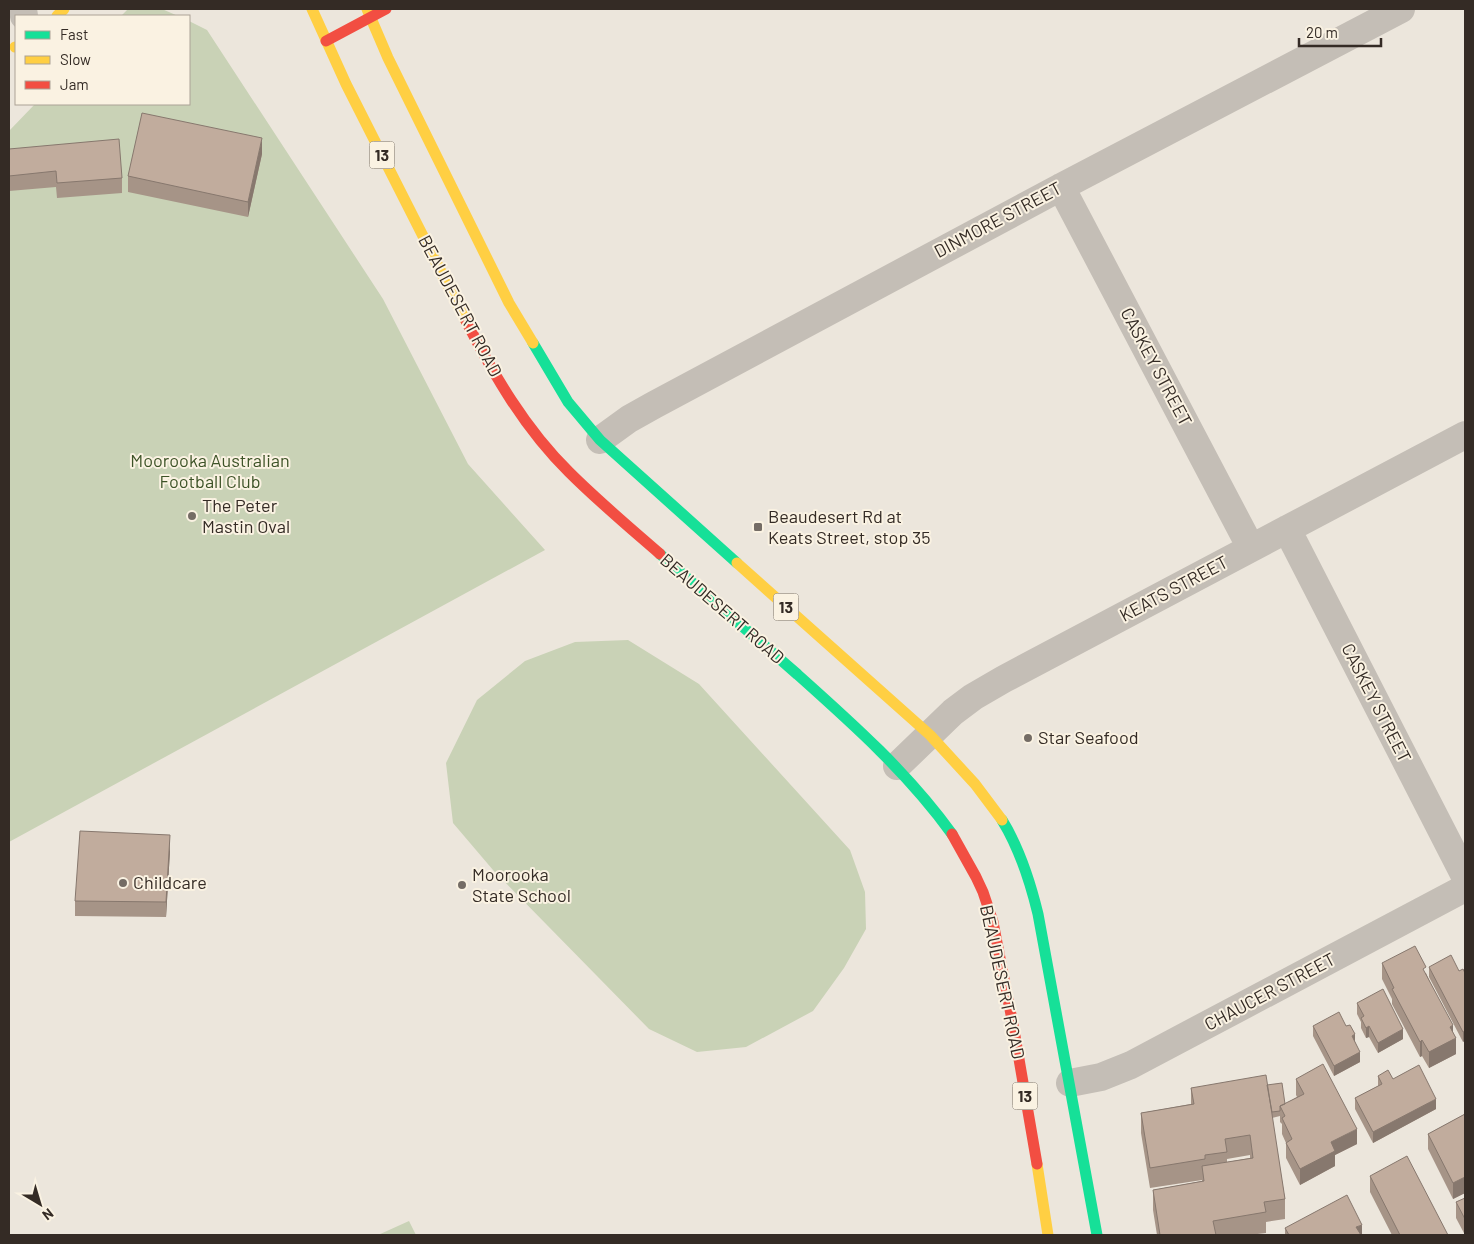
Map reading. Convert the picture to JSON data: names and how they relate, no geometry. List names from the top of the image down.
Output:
{
  "streets": {
    "main road": ["13", "BEAUDESERT ROAD"],
    "street": [
      "DINMORE STREET",
      "CASKEY STREET",
      "KEATS STREET",
      "CHAUCER STREET"
    ]
  },
  "crossings": [
    ["13", "DINMORE STREET"],
    ["13", "KEATS STREET"],
    ["13", "CHAUCER STREET"],
    ["DINMORE STREET", "CASKEY STREET"],
    ["BEAUDESERT ROAD", "KEATS STREET"],
    ["CASKEY STREET", "KEATS STREET"]
  ],
  "parks": ["Moorooka Australian Football Club"],
  "places": {
    "other": [
      "The Peter Mastin Oval",
      "Star Seafood",
      "Childcare",
      "Moorooka State School"
    ],
    "transit": ["Beaudesert Rd at Keats Street, stop 35"]
  },
  "legend": ["Fast", "Slow", "Jam"],
  "scale_bar": "20 m",
  "north": "bottom right"
}
